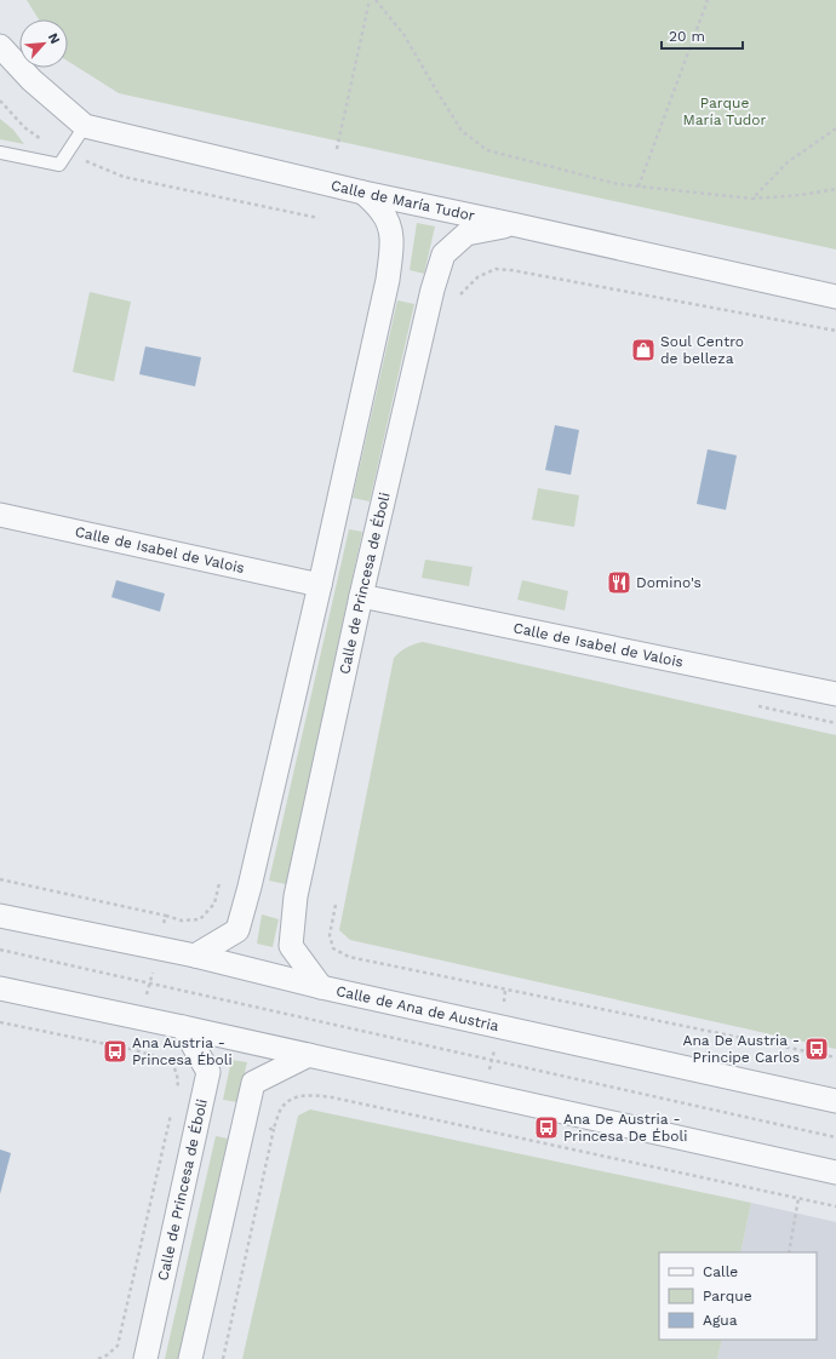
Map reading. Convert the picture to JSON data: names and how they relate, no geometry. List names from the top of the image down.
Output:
{
  "streets": {
    "street": [
      "Calle de María Tudor",
      "Calle de Isabel de Valois",
      "Calle de Princesa de Éboli",
      "Calle de Ana de Austria"
    ]
  },
  "crossings": [
    ["Calle de María Tudor", "Calle de Princesa de Éboli"],
    ["Calle de Isabel de Valois", "Calle de Princesa de Éboli"],
    ["Calle de Princesa de Éboli", "Calle de Ana de Austria"]
  ],
  "parks": ["Parque María Tudor"],
  "places": {
    "shop": ["Soul Centro de belleza"],
    "restaurant": ["Domino's"],
    "bus stop": ["Ana De Austria - Principe Carlos", "Ana Austria - Princesa Éboli", "Ana De Austria - Princesa De Éboli"]
  },
  "legend": ["Calle", "Parque", "Agua"],
  "scale_bar": "20 m",
  "north": "top right"
}
